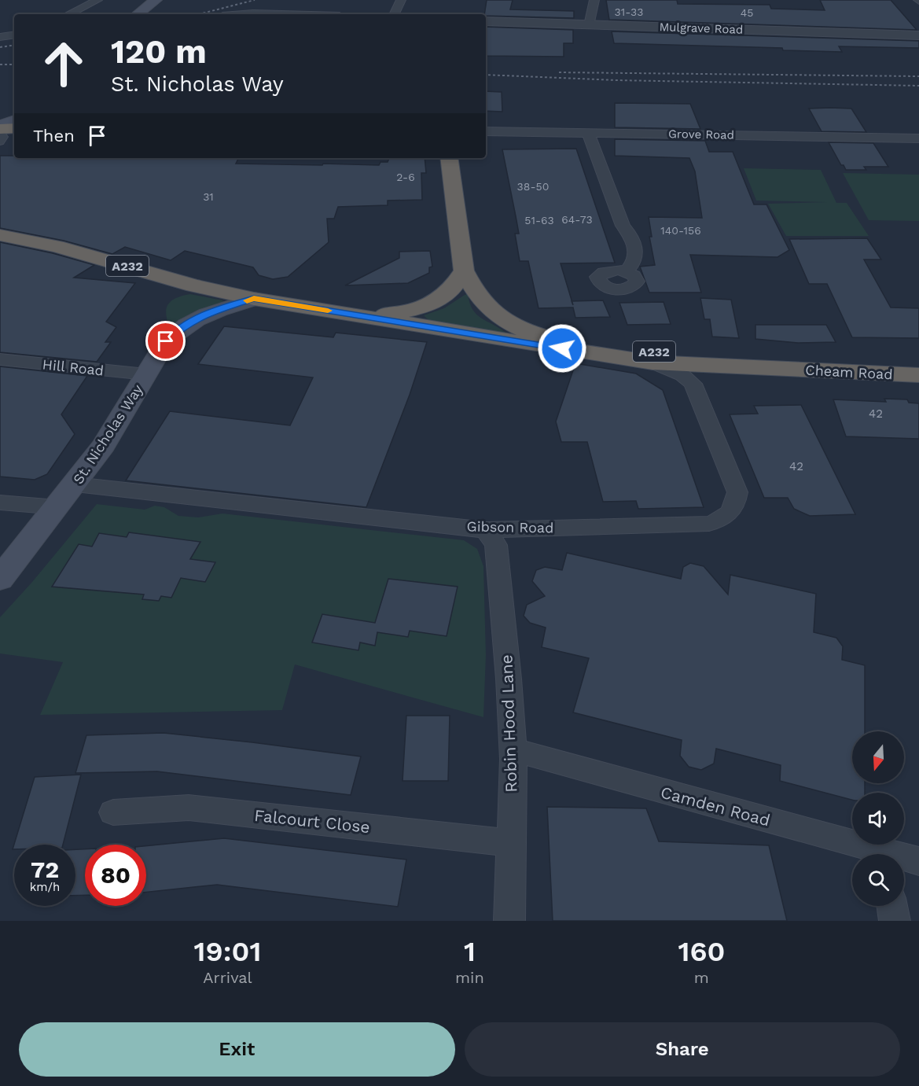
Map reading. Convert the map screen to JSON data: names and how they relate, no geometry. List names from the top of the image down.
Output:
{
  "streets": {
    "highway": ["A232", "Cheam Road"],
    "main road": ["St. Nicholas Way"],
    "street": [
      "Mulgrave Road",
      "Grove Road",
      "Hill Road",
      "Gibson Road",
      "Robin Hood Lane",
      "Camden Road",
      "Falcourt Close"
    ]
  },
  "crossings": [
    ["A232", "Cheam Road"],
    ["Hill Road", "St. Nicholas Way"],
    ["Cheam Road", "St. Nicholas Way"],
    ["Cheam Road", "Gibson Road"],
    ["St. Nicholas Way", "Gibson Road"],
    ["Gibson Road", "Robin Hood Lane"],
    ["Robin Hood Lane", "Camden Road"],
    ["Robin Hood Lane", "Falcourt Close"]
  ],
  "house_numbers": [
    "31-33",
    "45",
    "2-6",
    "38-50",
    "31",
    "64-73",
    "51-63",
    "140-156",
    "42",
    "42"
  ],
  "north": "bottom",
  "page": {
    "turn": ["120 m", "St. Nicholas Way"],
    "then": "Then",
    "speed": "72 km/h",
    "limit": "80",
    "eta": [
      "19:01",
      "Arrival",
      "1",
      "min",
      "160",
      "m"
    ],
    "buttons": ["Exit", "Share"]
  }
}
